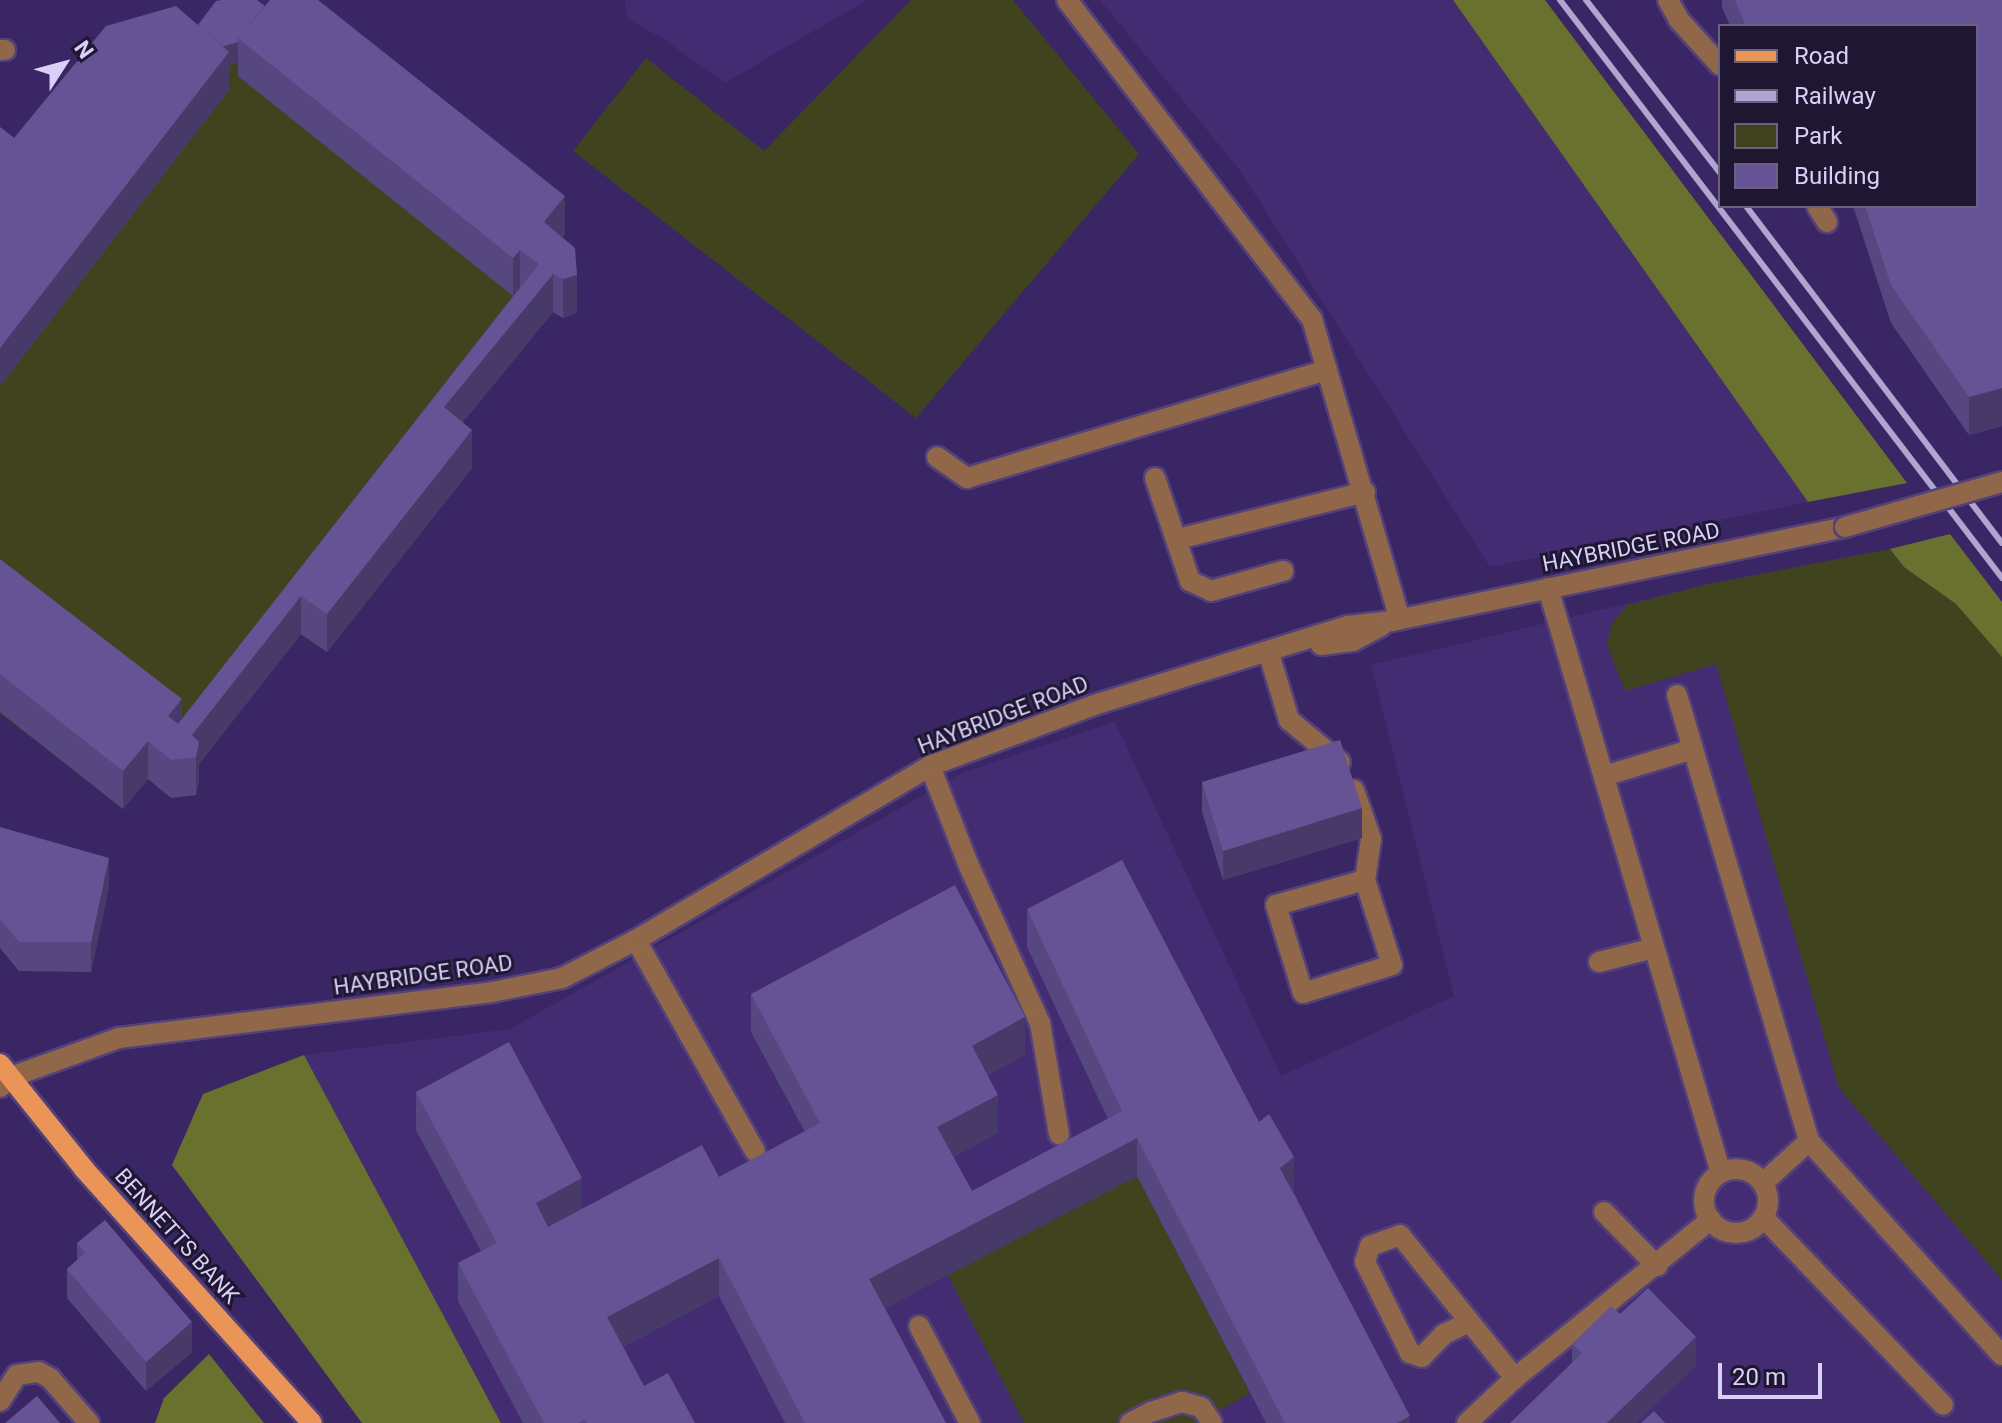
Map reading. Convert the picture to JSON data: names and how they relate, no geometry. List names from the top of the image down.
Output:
{
  "streets": {
    "main road": ["BENNETTS BANK"],
    "street": ["HAYBRIDGE ROAD"]
  },
  "crossings": [
    ["HAYBRIDGE ROAD", "BENNETTS BANK"]
  ],
  "legend": [
    "Road",
    "Railway",
    "Park",
    "Building"
  ],
  "scale_bar": "20 m",
  "north": "top right"
}
